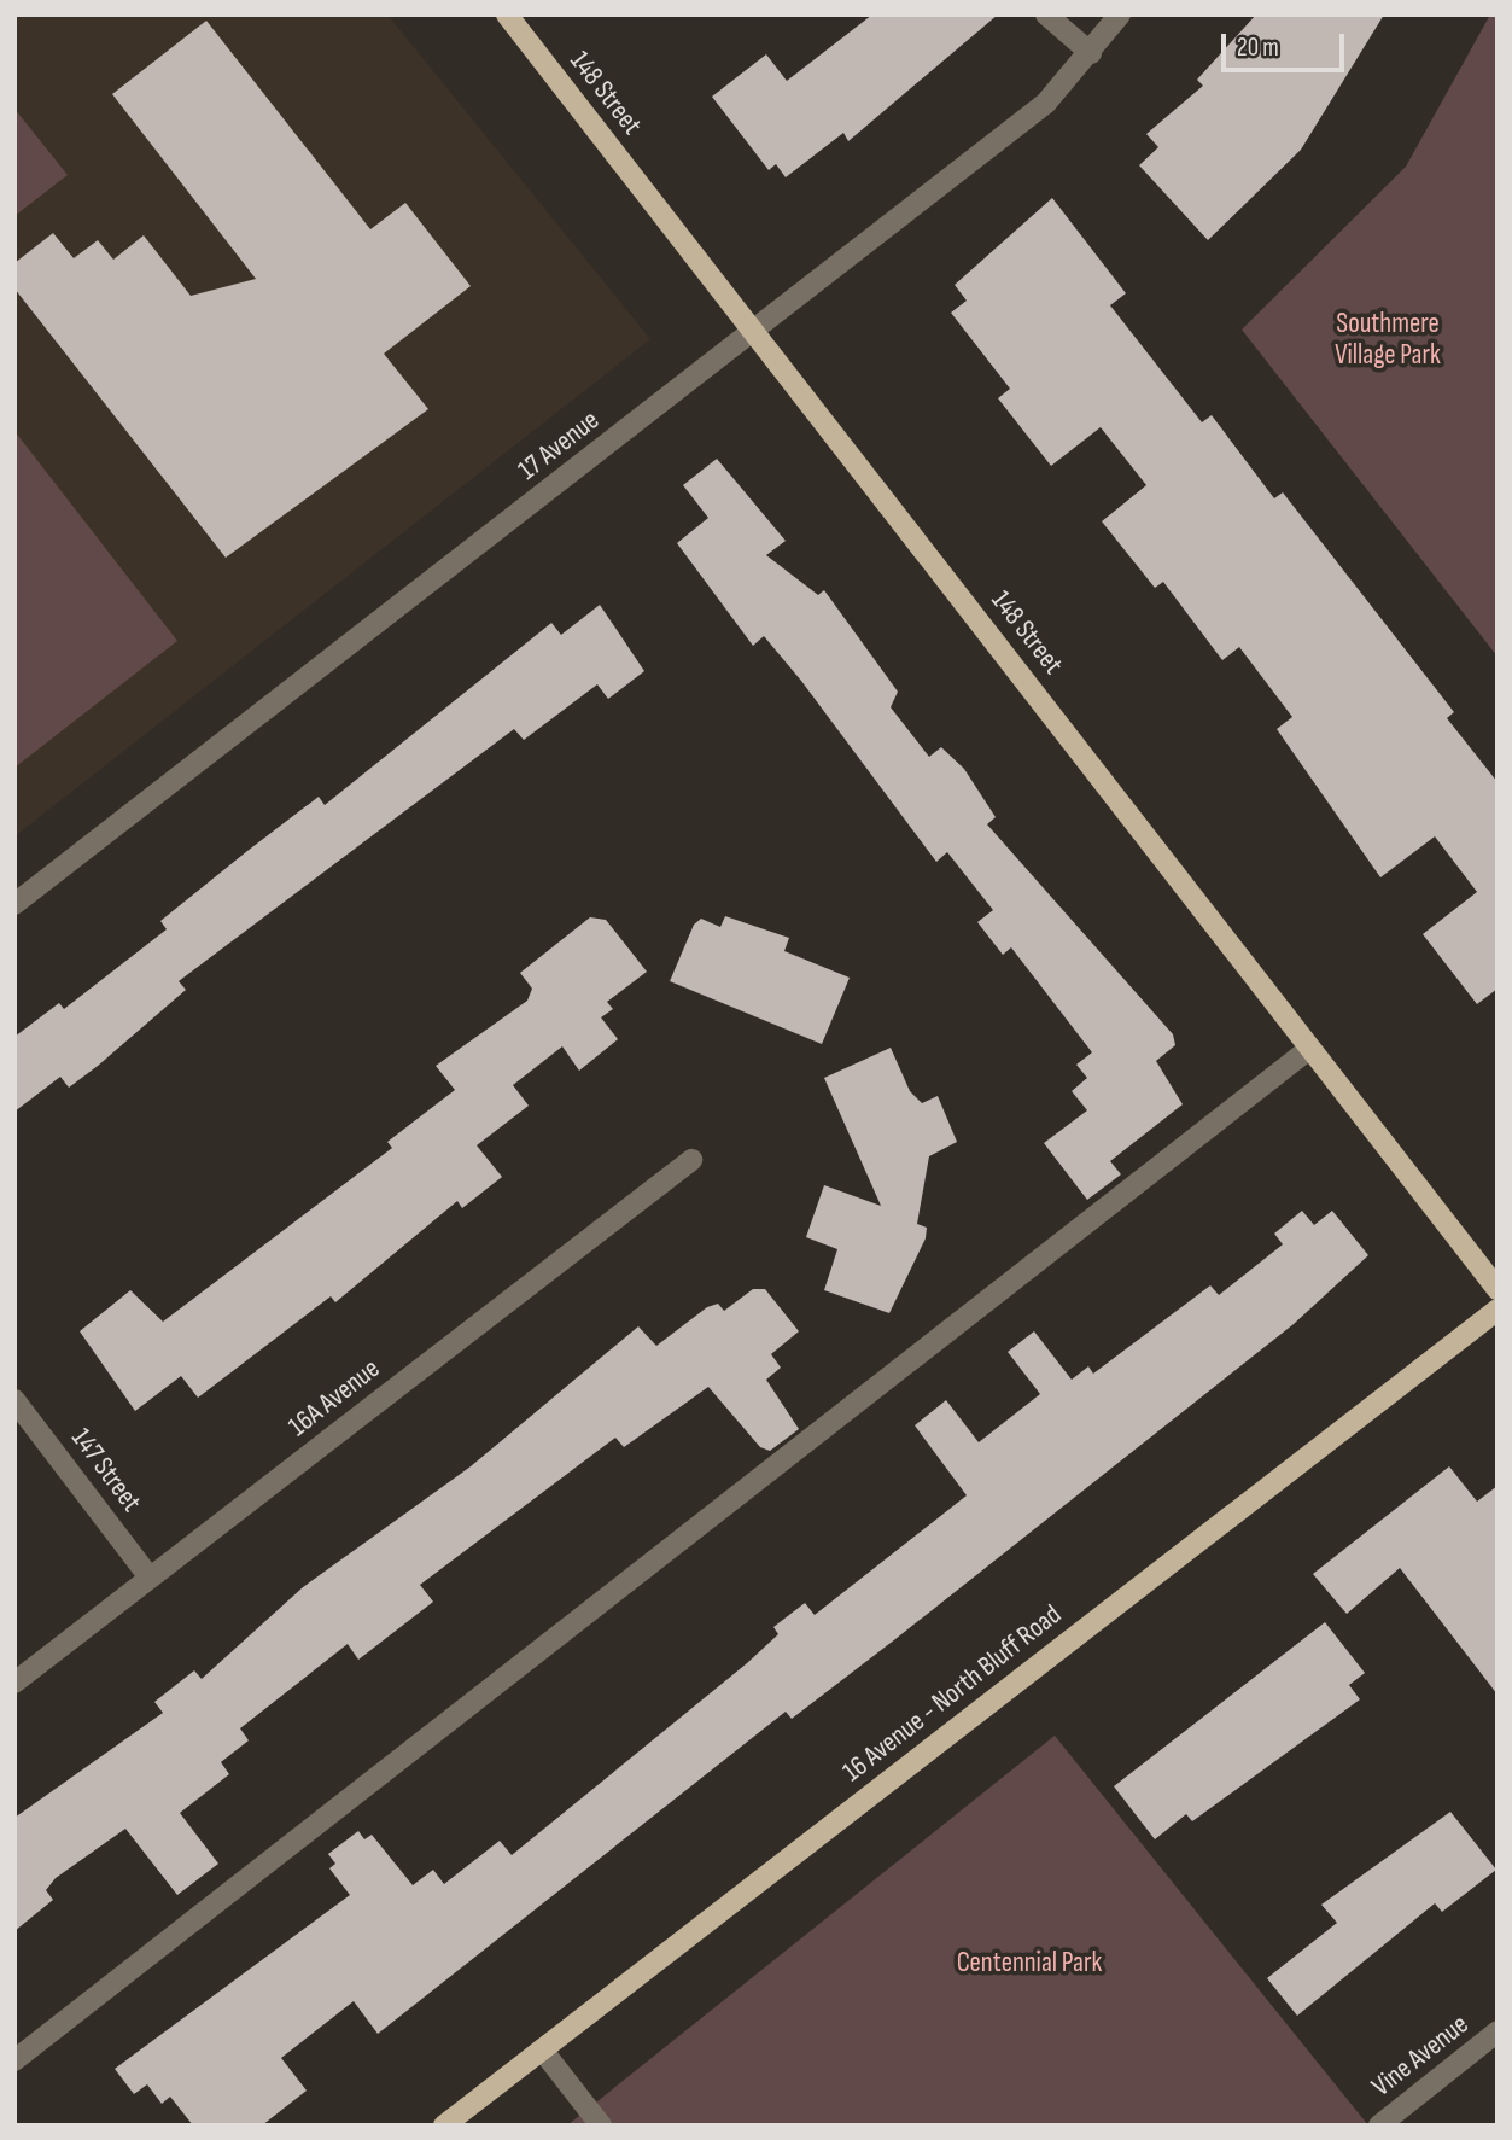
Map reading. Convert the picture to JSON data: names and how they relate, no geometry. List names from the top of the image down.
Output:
{
  "streets": {
    "main road": ["148 Street", "16 Avenue - North Bluff Road"],
    "street": [
      "17 Avenue",
      "16A Avenue",
      "147 Street",
      "Vine Avenue"
    ]
  },
  "crossings": [
    ["148 Street", "17 Avenue"],
    ["16A Avenue", "147 Street"]
  ],
  "parks": ["Southmere Village Park", "Centennial Park"],
  "scale_bar": "20 m"
}
